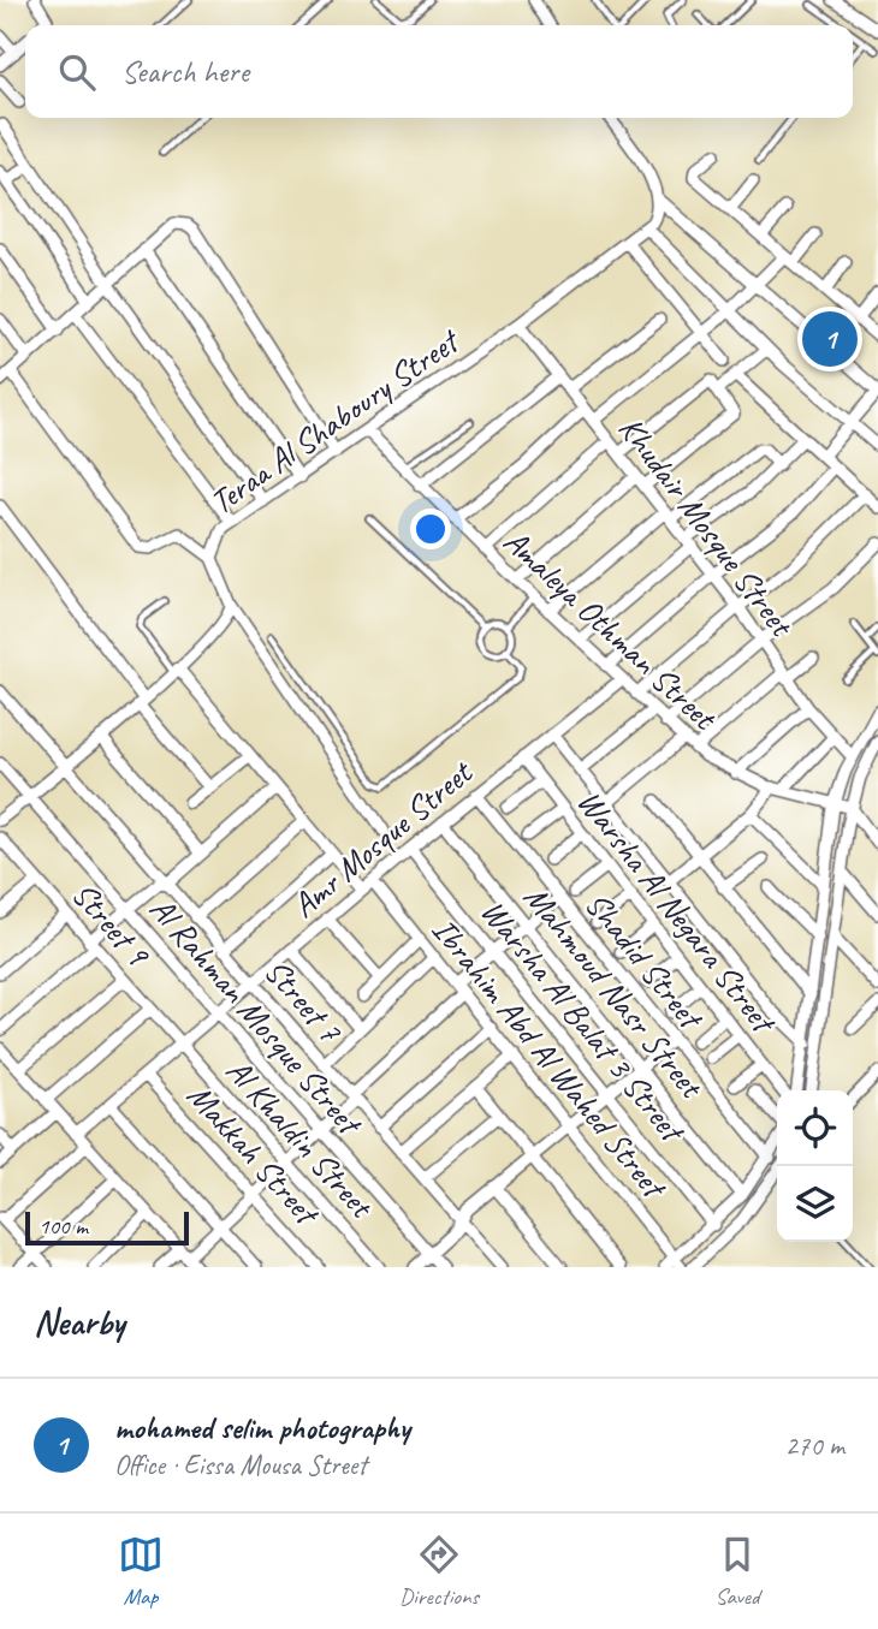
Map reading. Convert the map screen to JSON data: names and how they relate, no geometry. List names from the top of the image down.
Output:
{
  "streets": {
    "street": [
      "Teraa Al Shaboury Street",
      "Khudair Mosque Street",
      "Amaleya Othman Street",
      "Amr Mosque Street",
      "Warsha Al Negara Street",
      "Street 9",
      "Shadid Street",
      "Mahmoud Nasr Street",
      "Street 7",
      "Al Rahman Mosque Street",
      "Warsha Al Balat 3 Street",
      "Ibrahim Abd Al Wahed Street",
      "Al Khaldin Street",
      "Makkah Street"
    ]
  },
  "crossings": [
    ["Teraa Al Shaboury Street", "Khudair Mosque Street"],
    ["Teraa Al Shaboury Street", "Amaleya Othman Street"],
    ["Amaleya Othman Street", "Amr Mosque Street"],
    ["Amr Mosque Street", "Warsha Al Negara Street"],
    ["Amr Mosque Street", "Street 9"],
    ["Amr Mosque Street", "Shadid Street"],
    ["Amr Mosque Street", "Mahmoud Nasr Street"],
    ["Amr Mosque Street", "Street 7"],
    ["Amr Mosque Street", "Al Rahman Mosque Street"],
    ["Amr Mosque Street", "Warsha Al Balat 3 Street"],
    ["Amr Mosque Street", "Ibrahim Abd Al Wahed Street"],
    ["Amr Mosque Street", "Al Khaldin Street"],
    ["Amr Mosque Street", "Makkah Street"],
    ["Street 9", "Al Khaldin Street"]
  ],
  "scale_bar": "100 m",
  "page": {
    "search": "Search here",
    "pins": "1",
    "scale": "100 m",
    "heading": "Nearby",
    "list": [
      {
        "mark": "1",
        "name": "mohamed selim photography",
        "note": "Office · Eissa Mousa Street",
        "value": "270 m"
      }
    ],
    "nav": ["Map", "Directions", "Saved"]
  }
}
